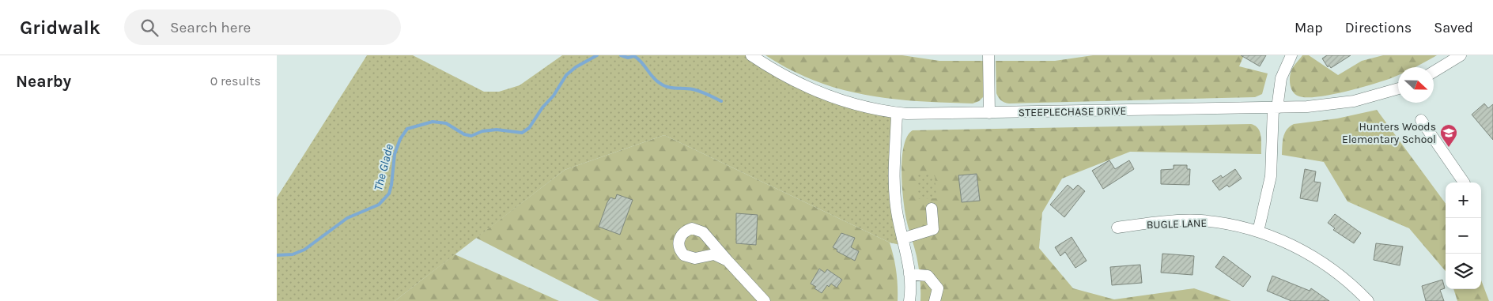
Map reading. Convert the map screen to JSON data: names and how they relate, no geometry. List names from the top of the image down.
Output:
{
  "streets": {
    "street": ["STEEPLECHASE DRIVE", "BUGLE LANE"]
  },
  "water": ["The Glade"],
  "places": {
    "school or university": ["Hunters Woods Elementary School"]
  },
  "north": "right",
  "page": {
    "header": "Gridwalk",
    "search": "Search here",
    "nav": ["Map", "Directions", "Saved"],
    "heading": ["Nearby", "0 results"],
    "map_buttons": ["+", "−"]
  }
}
